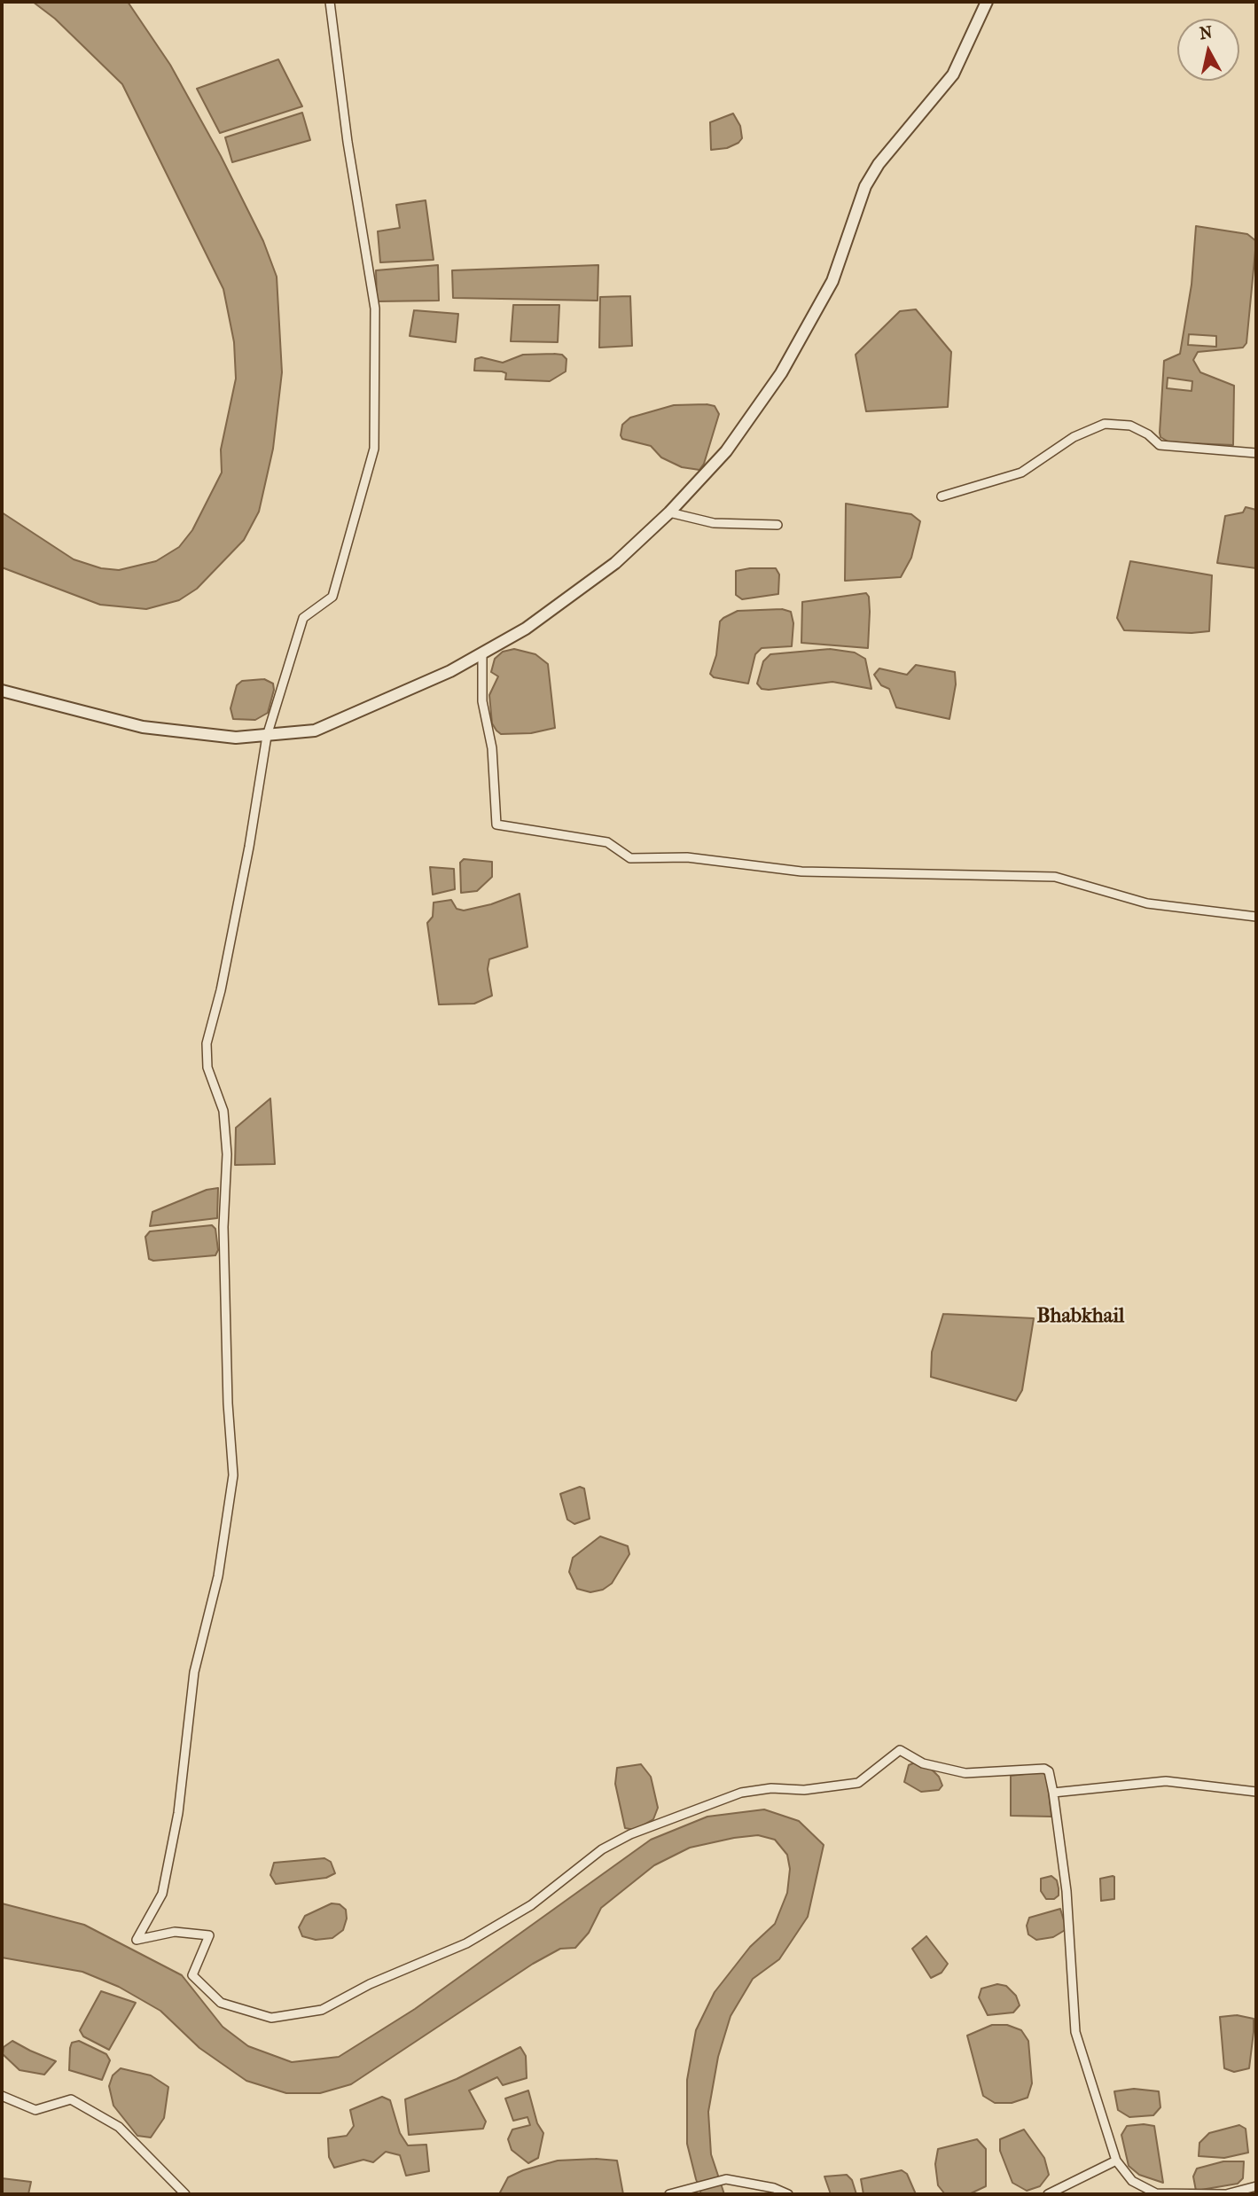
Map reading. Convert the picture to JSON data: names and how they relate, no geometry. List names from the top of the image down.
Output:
{
  "districts": ["Bhabkhail"],
  "north": "top"
}
